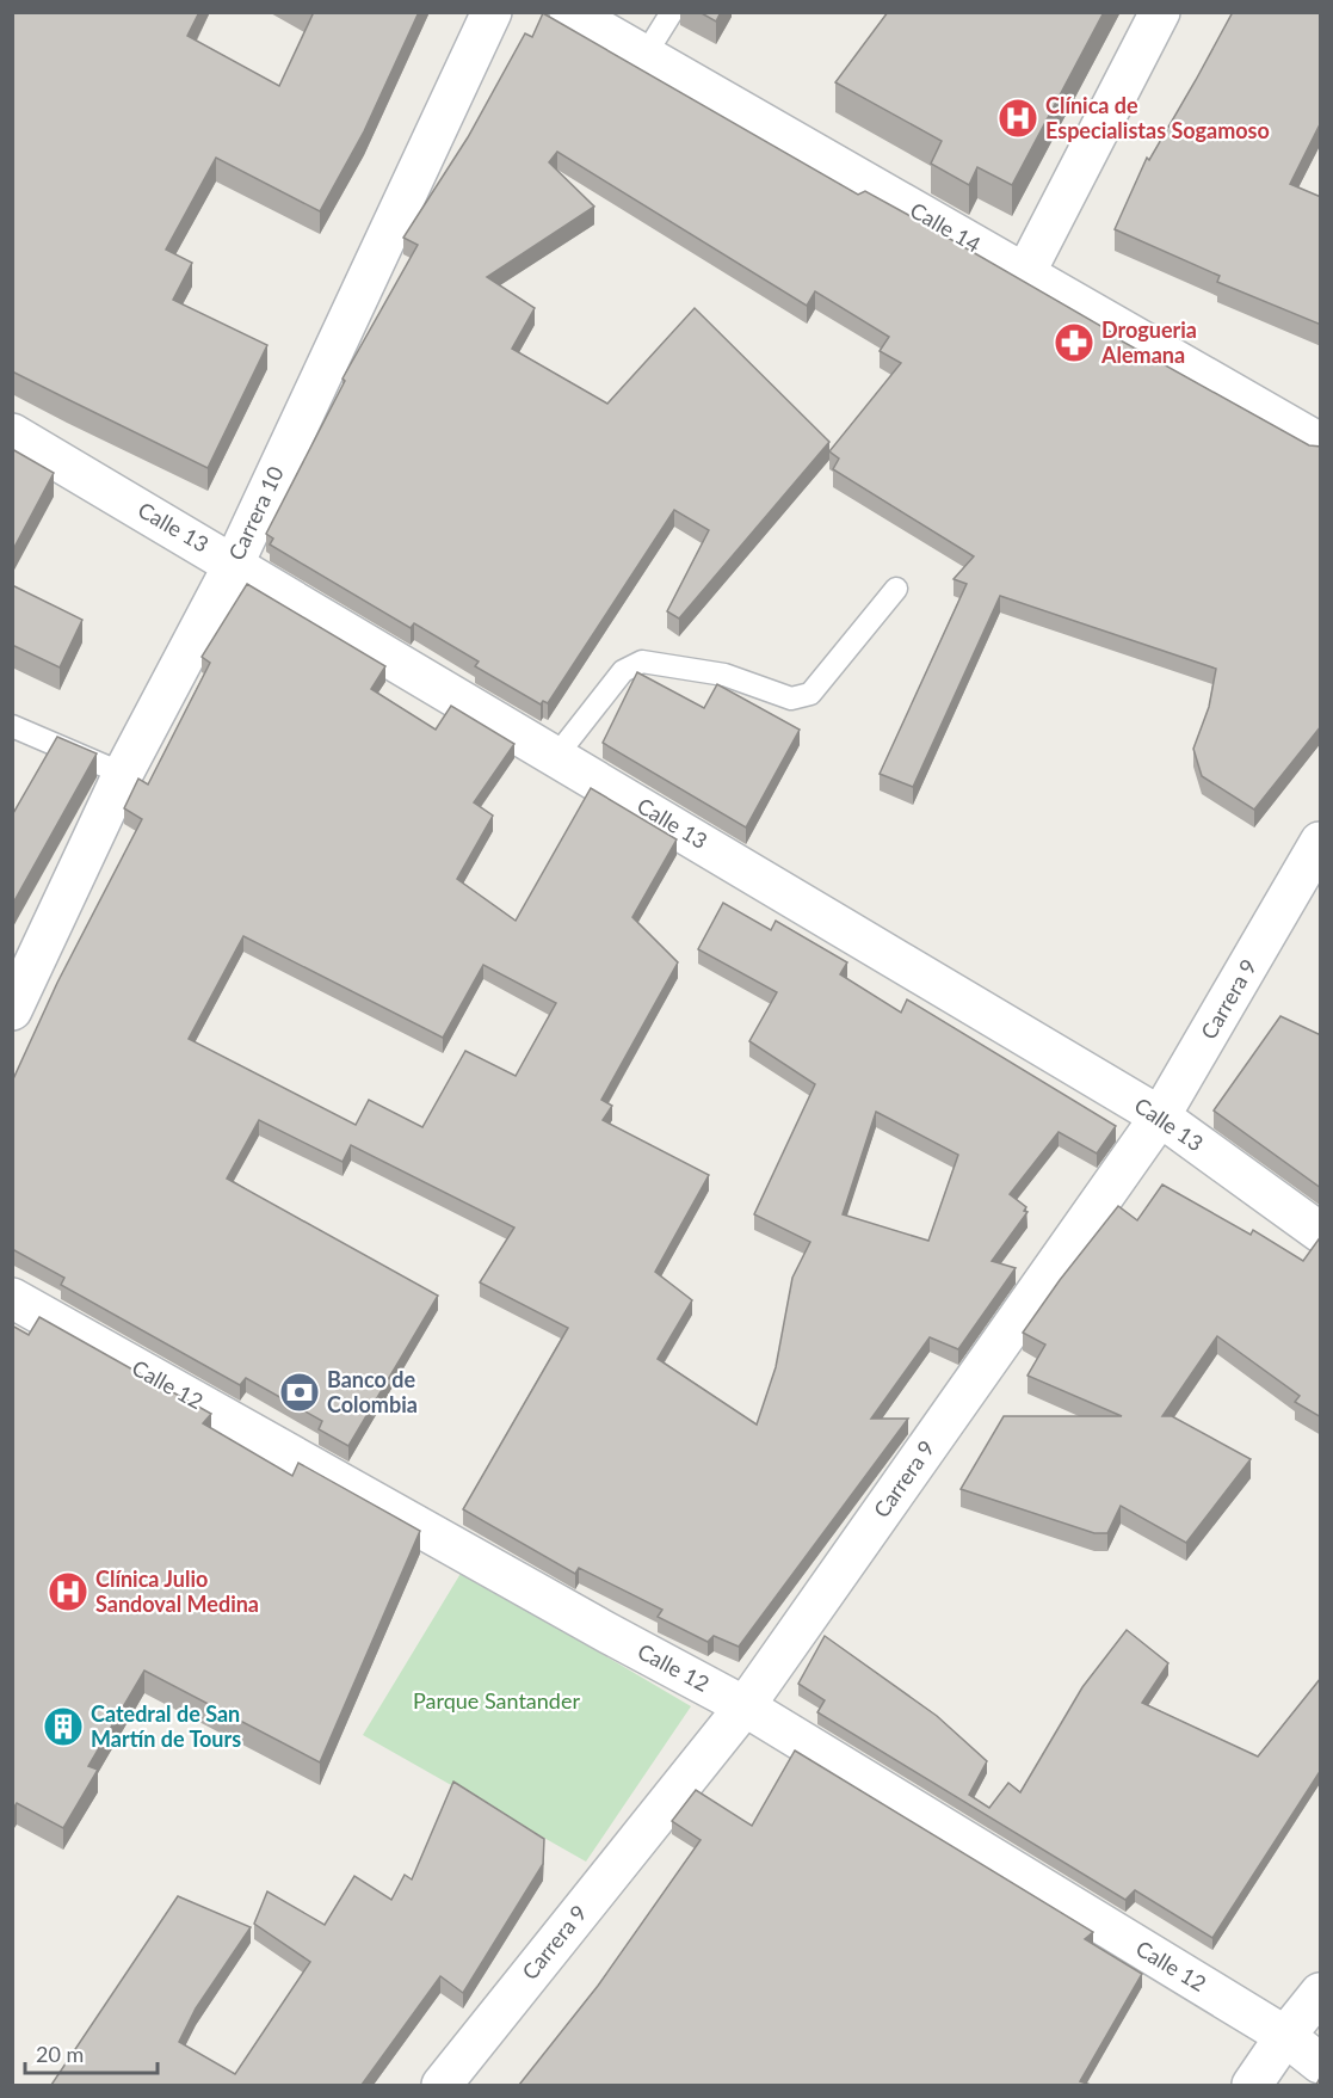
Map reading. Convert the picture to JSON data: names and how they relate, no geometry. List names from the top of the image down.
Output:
{
  "streets": {
    "street": [
      "Calle 14",
      "Carrera 10",
      "Calle 13",
      "Carrera 9",
      "Calle 12"
    ]
  },
  "crossings": [
    ["Carrera 10", "Calle 13"],
    ["Calle 13", "Carrera 9"],
    ["Carrera 9", "Calle 12"]
  ],
  "parks": ["Parque Santander"],
  "places": {
    "hospital": ["Clínica de Especialistas Sogamoso", "Clínica Julio Sandoval Medina"],
    "pharmacy": ["Drogueria Alemana"],
    "bank": ["Banco de Colombia"],
    "building": ["Catedral de San Martín de Tours"]
  },
  "scale_bar": "20 m"
}
